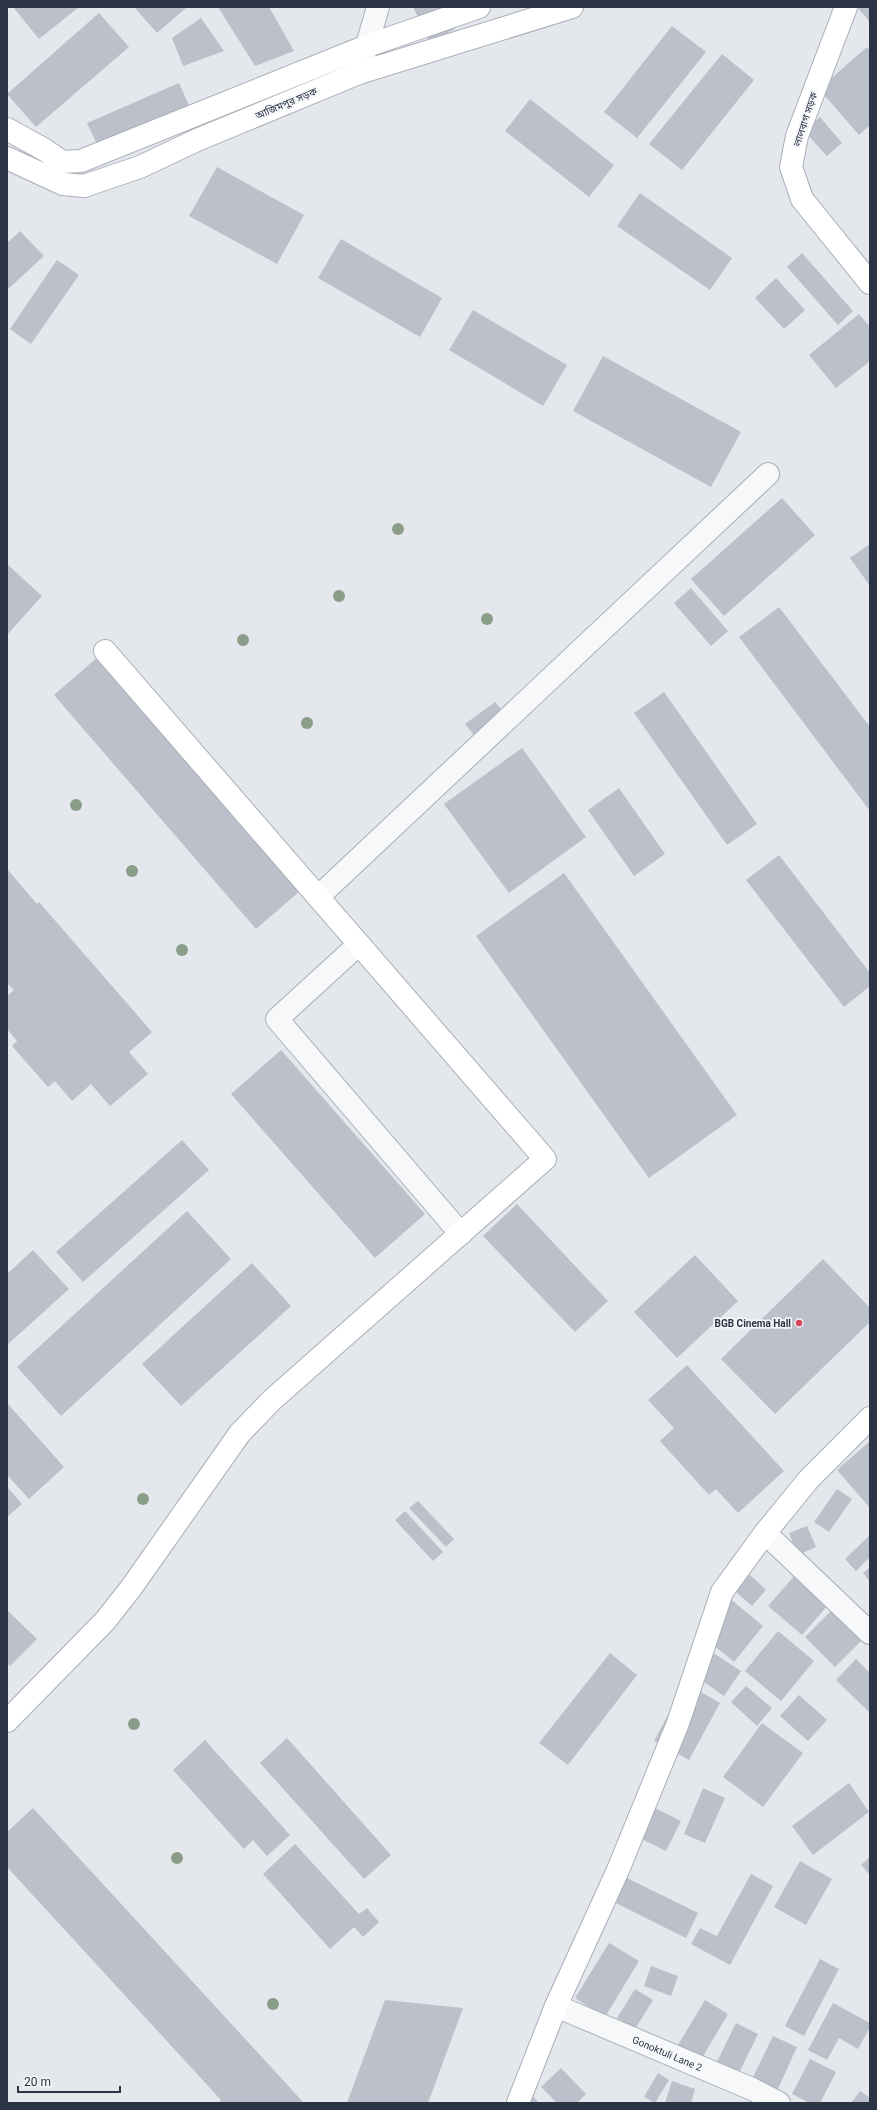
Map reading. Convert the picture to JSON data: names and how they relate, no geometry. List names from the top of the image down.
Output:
{
  "streets": {
    "street": ["আজিমপুর সড়ক", "লালবাগ সড়ক", "Gonoktuli Lane 2"]
  },
  "places": ["BGB Cinema Hall"],
  "scale_bar": "20 m"
}
